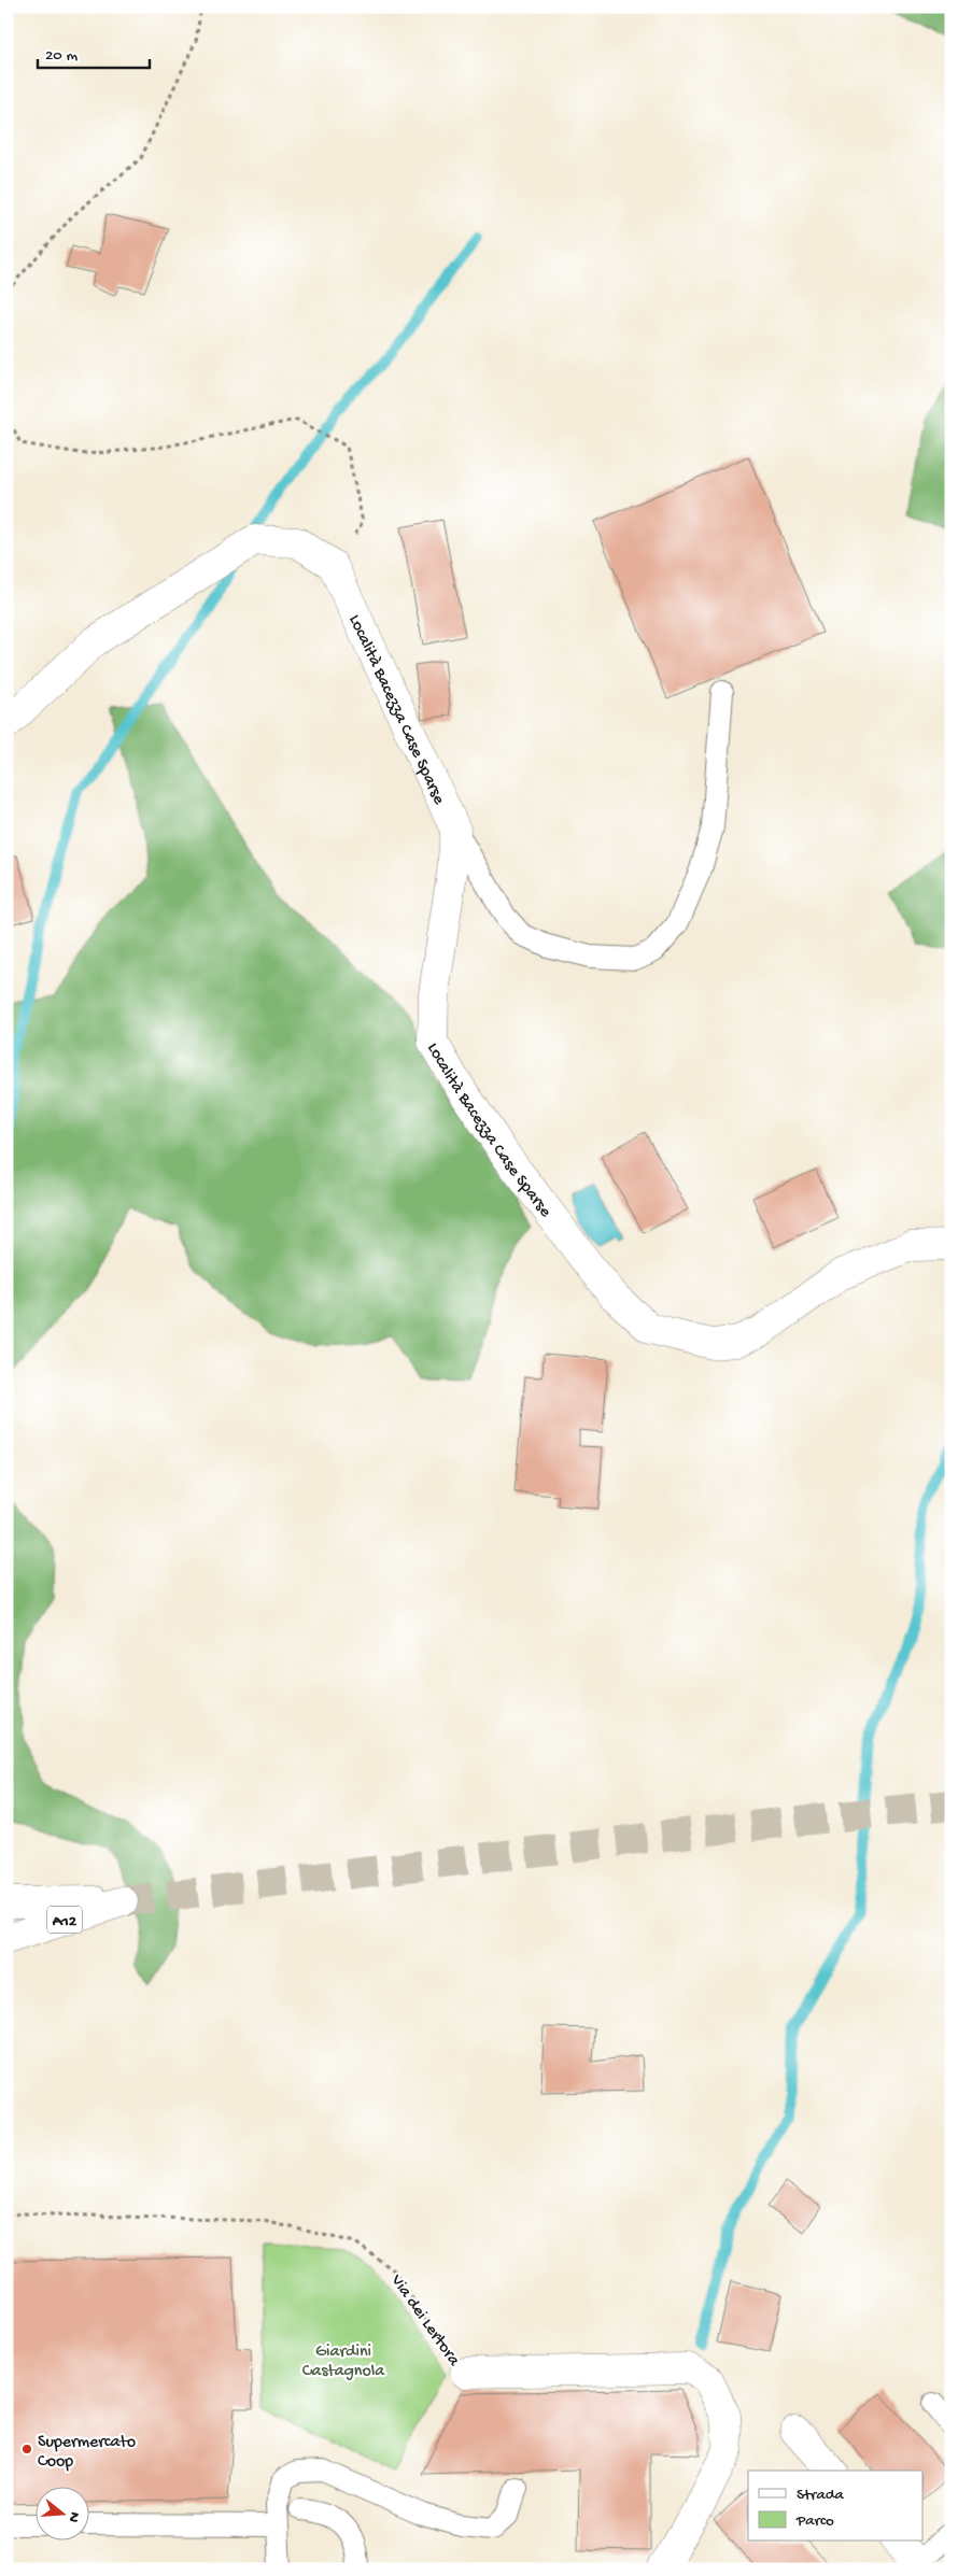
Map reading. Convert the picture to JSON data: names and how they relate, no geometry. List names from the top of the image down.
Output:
{
  "streets": {
    "main road": ["Località Bacezza Case Sparse", "A12", "Via dei Lertora"]
  },
  "parks": ["Giardini Castagnola"],
  "places": ["Supermercato Coop"],
  "legend": ["Strada", "Parco"],
  "scale_bar": "20 m",
  "north": "right"
}
